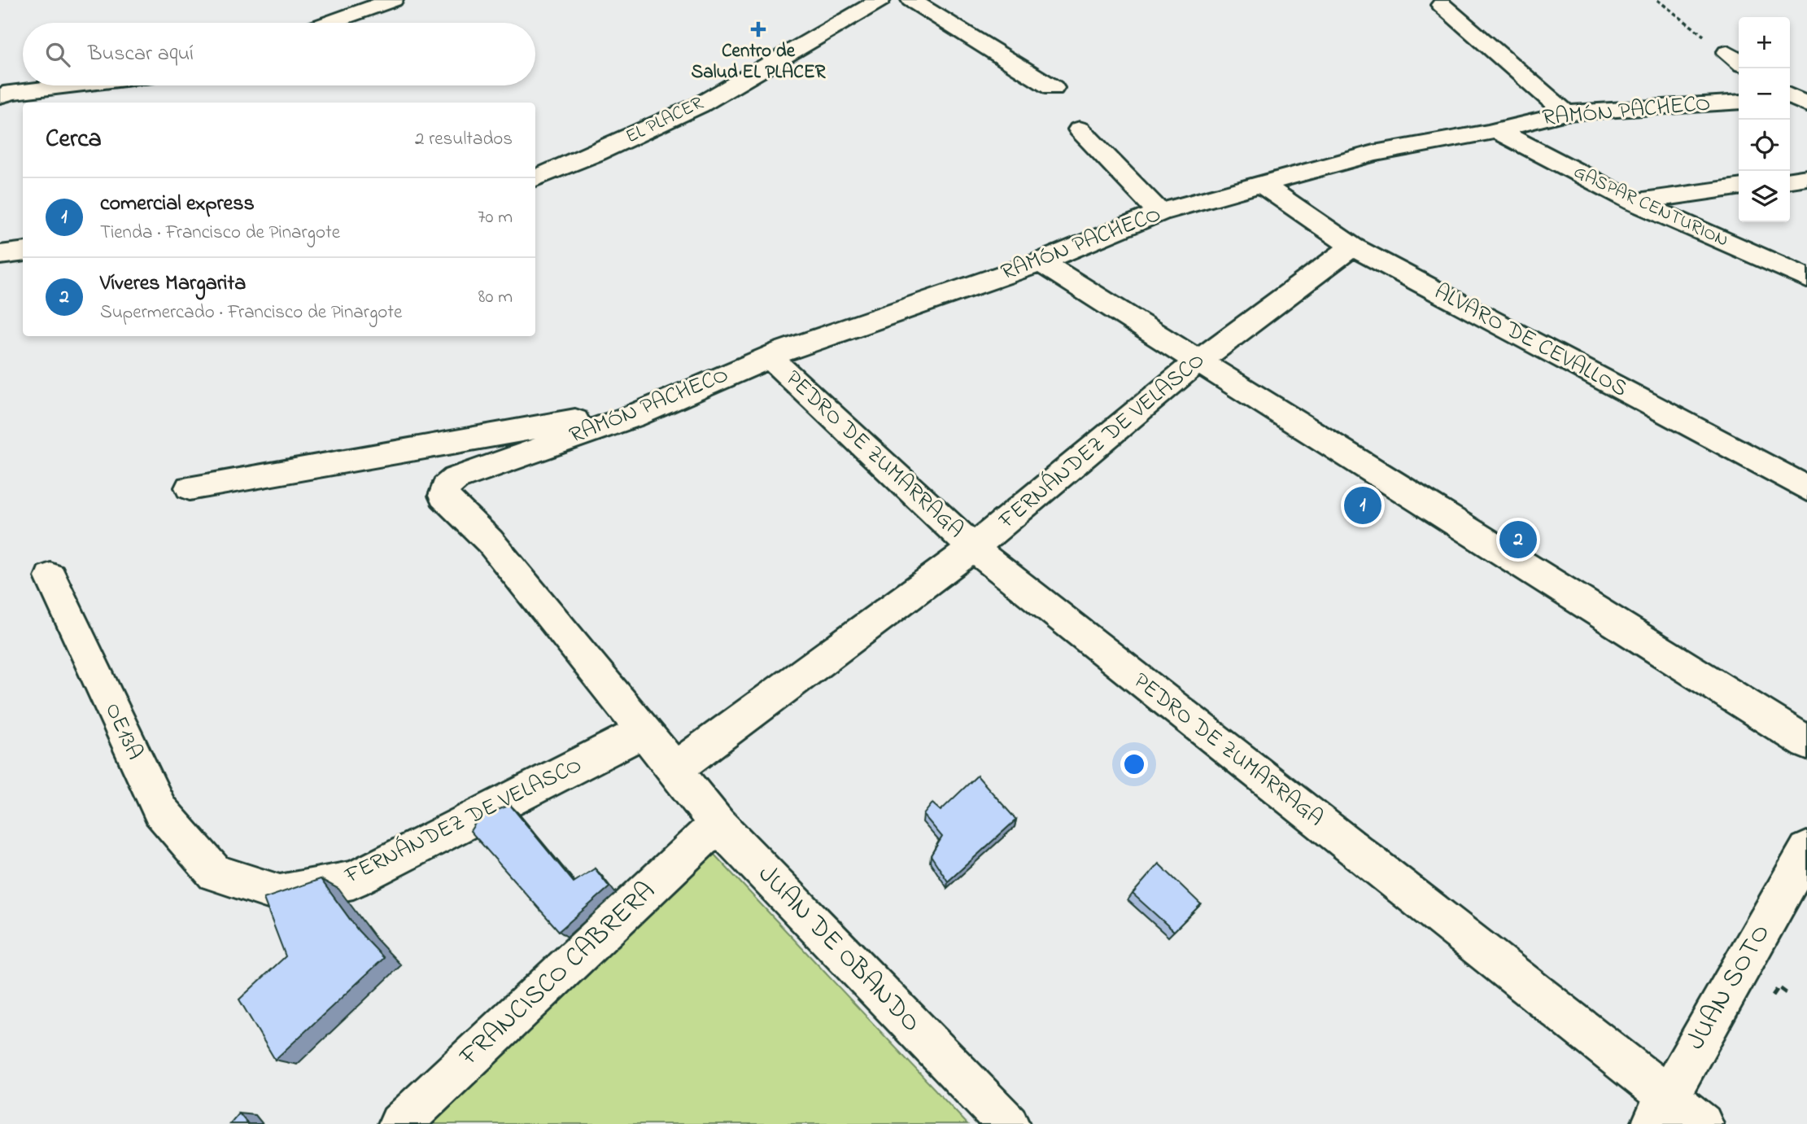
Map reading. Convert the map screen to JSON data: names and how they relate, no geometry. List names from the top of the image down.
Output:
{
  "streets": {
    "street": [
      "RAMÓN PACHECO",
      "EL PLACER",
      "GASPAR CENTURION",
      "ALVARO DE CEVALLOS",
      "FERNÁNDEZ DE VELASCO",
      "PEDRO DE ZUMARRAGA",
      "OE13A",
      "JUAN DE OBANDO",
      "FRANCISCO CABRERA",
      "JUAN SOTO"
    ]
  },
  "crossings": [
    ["RAMÓN PACHECO", "GASPAR CENTURION"],
    ["RAMÓN PACHECO", "ALVARO DE CEVALLOS"],
    ["RAMÓN PACHECO", "FERNÁNDEZ DE VELASCO"],
    ["RAMÓN PACHECO", "PEDRO DE ZUMARRAGA"],
    ["ALVARO DE CEVALLOS", "FERNÁNDEZ DE VELASCO"],
    ["FERNÁNDEZ DE VELASCO", "PEDRO DE ZUMARRAGA"],
    ["FERNÁNDEZ DE VELASCO", "OE13A"],
    ["FERNÁNDEZ DE VELASCO", "JUAN DE OBANDO"],
    ["PEDRO DE ZUMARRAGA", "JUAN SOTO"],
    ["JUAN DE OBANDO", "FRANCISCO CABRERA"]
  ],
  "places": {
    "health": ["Centro de Salud EL PLACER"]
  },
  "page": {
    "map_buttons": ["+", "−"],
    "search": "Buscar aquí",
    "heading": ["Cerca", "2 resultados"],
    "list": [
      {
        "mark": "1",
        "name": "comercial express",
        "note": "Tienda · Francisco de Pinargote",
        "value": "70 m"
      },
      {
        "mark": "2",
        "name": "Víveres Margarita",
        "note": "Supermercado · Francisco de Pinargote",
        "value": "80 m"
      }
    ],
    "pins": ["1", "2"]
  }
}
